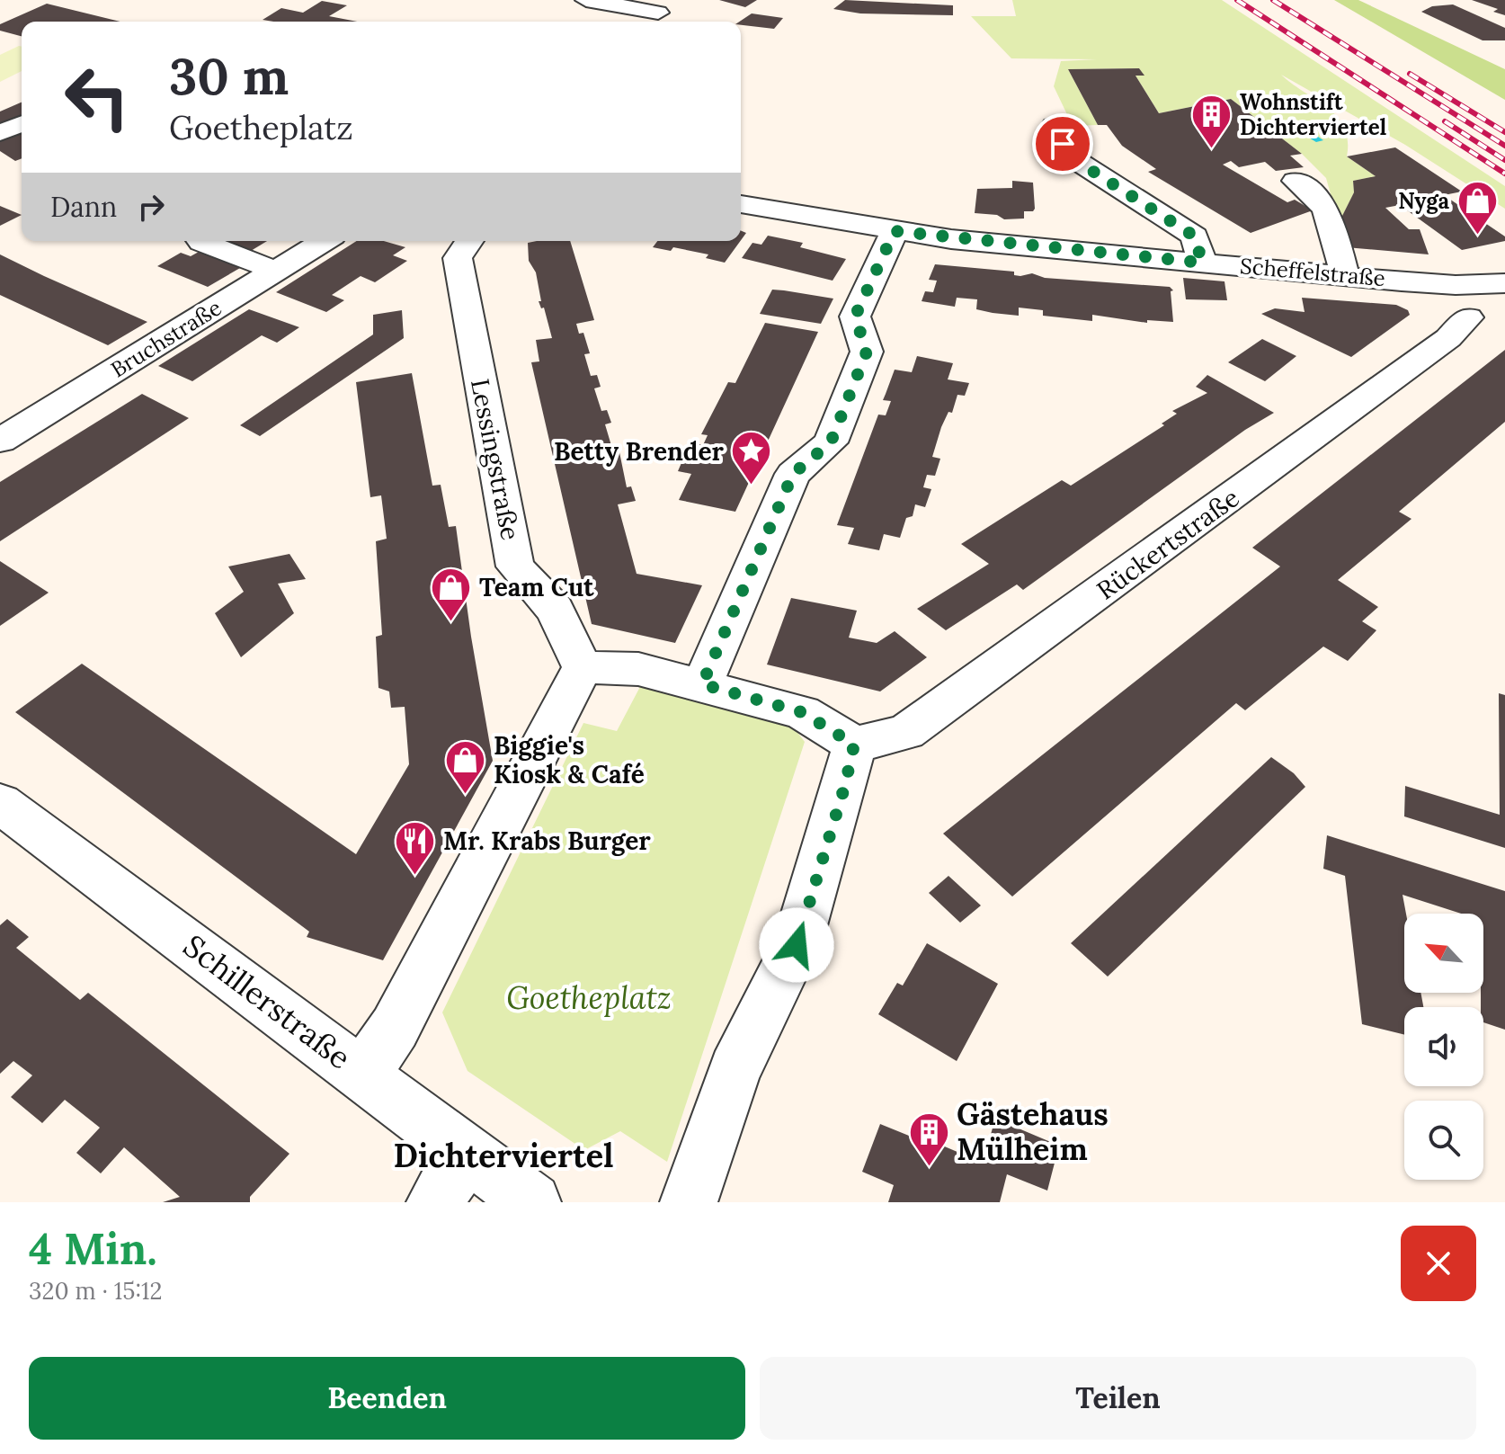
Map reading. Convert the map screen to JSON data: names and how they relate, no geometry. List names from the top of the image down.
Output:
{
  "streets": {
    "street": [
      "Scheffelstraße",
      "Bruchstraße",
      "Lessingstraße",
      "Rückertstraße",
      "Schillerstraße"
    ]
  },
  "districts": ["Dichterviertel"],
  "parks": ["Goetheplatz"],
  "places": {
    "building": ["Wohnstift Dichterviertel", "Gästehaus Mülheim"],
    "shop": ["Nyga", "Team Cut", "Biggie's Kiosk & Café"],
    "place": ["Betty Brender"],
    "restaurant": ["Mr. Krabs Burger"]
  },
  "north": "top left",
  "page": {
    "turn": ["30 m", "Goetheplatz"],
    "then": "Dann",
    "heading": ["4 Min.", "320 m · 15:12"],
    "buttons": ["Beenden", "Teilen"]
  }
}
